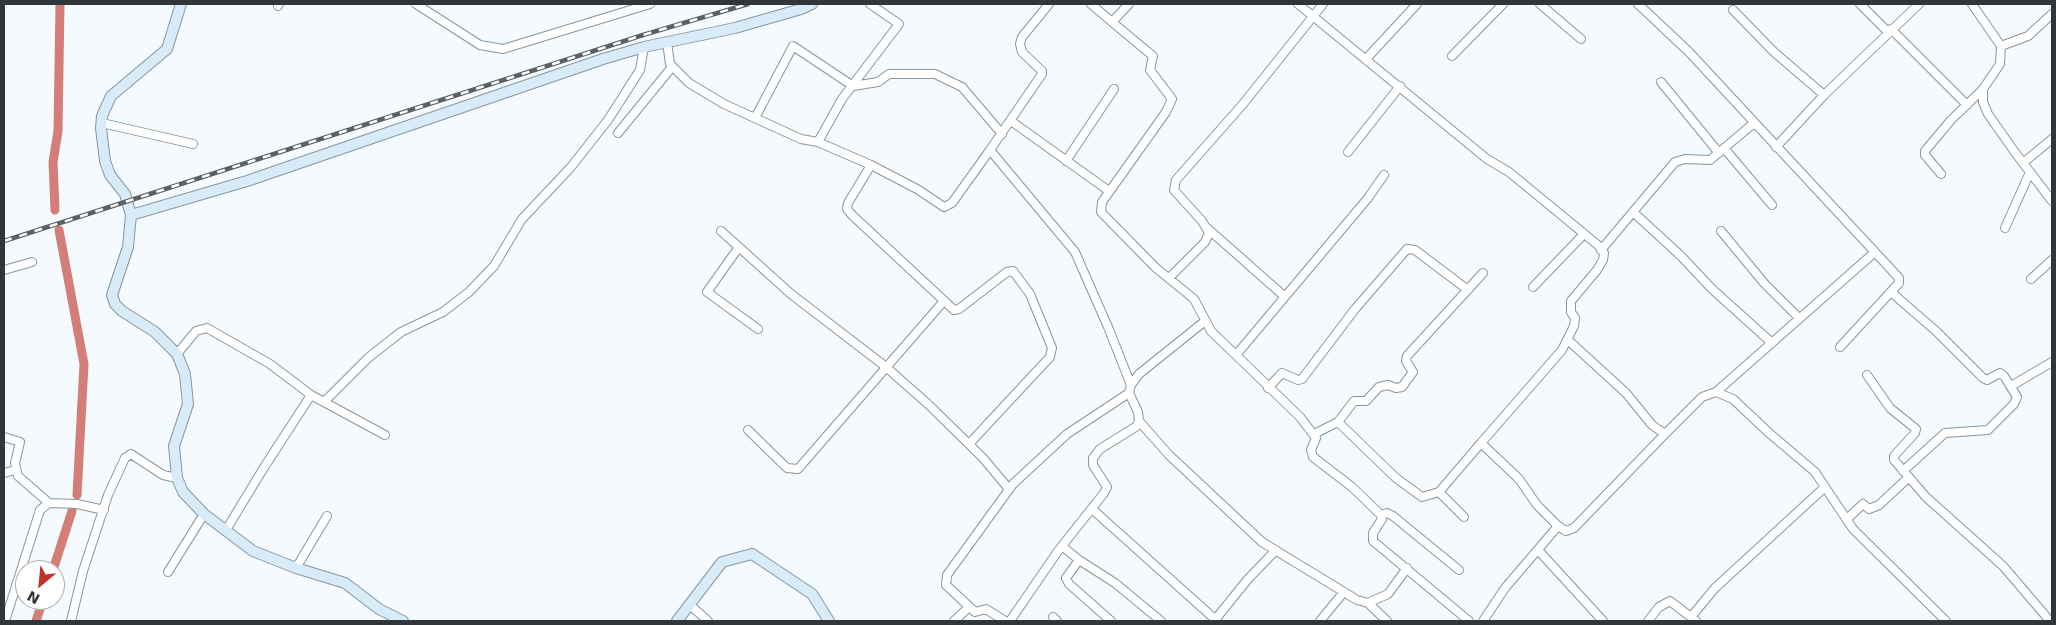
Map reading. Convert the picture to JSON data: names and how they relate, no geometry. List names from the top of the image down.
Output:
{
  "north": "bottom left"
}
